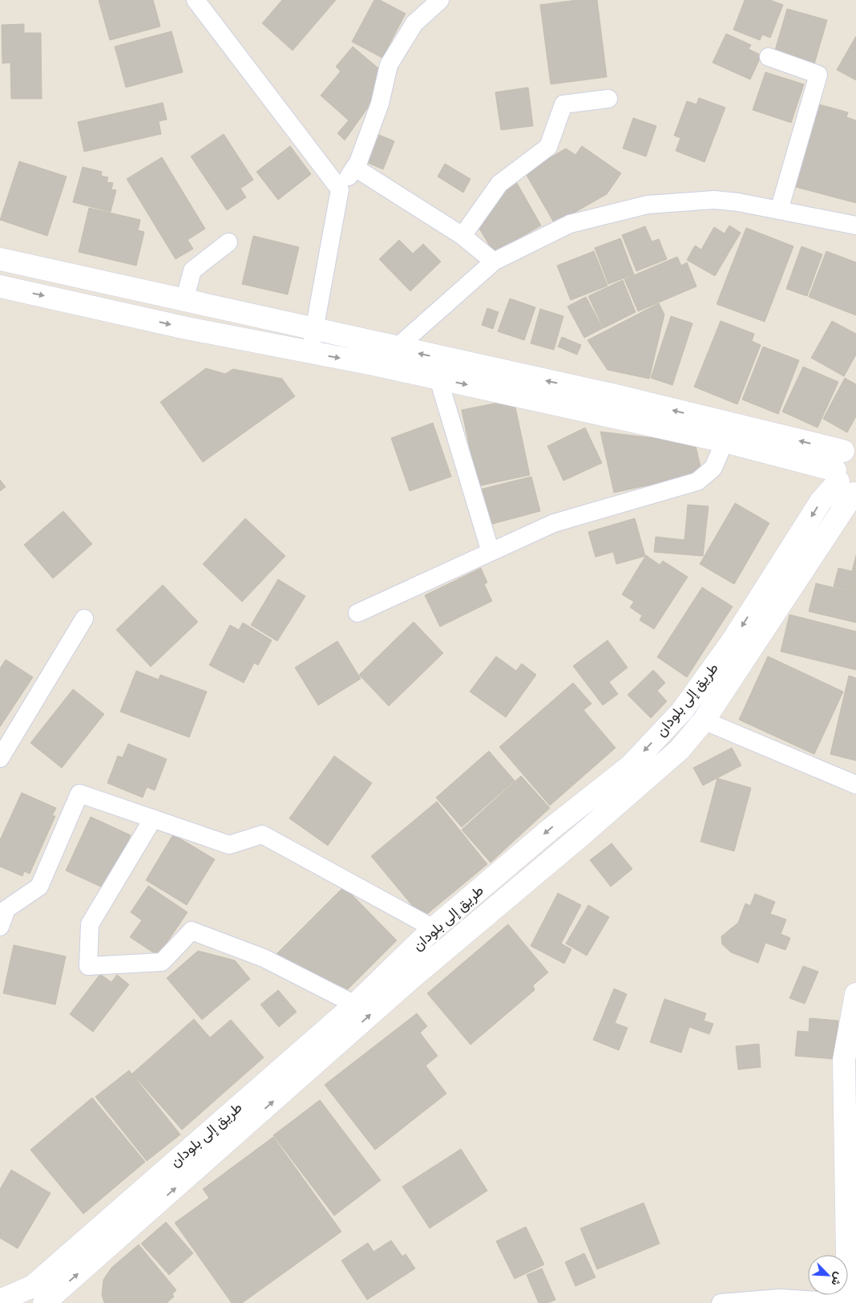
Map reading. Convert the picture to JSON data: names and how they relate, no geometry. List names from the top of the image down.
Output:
{
  "streets": {
    "main road": ["طريق إلى بلودان"]
  },
  "north": "bottom right"
}
